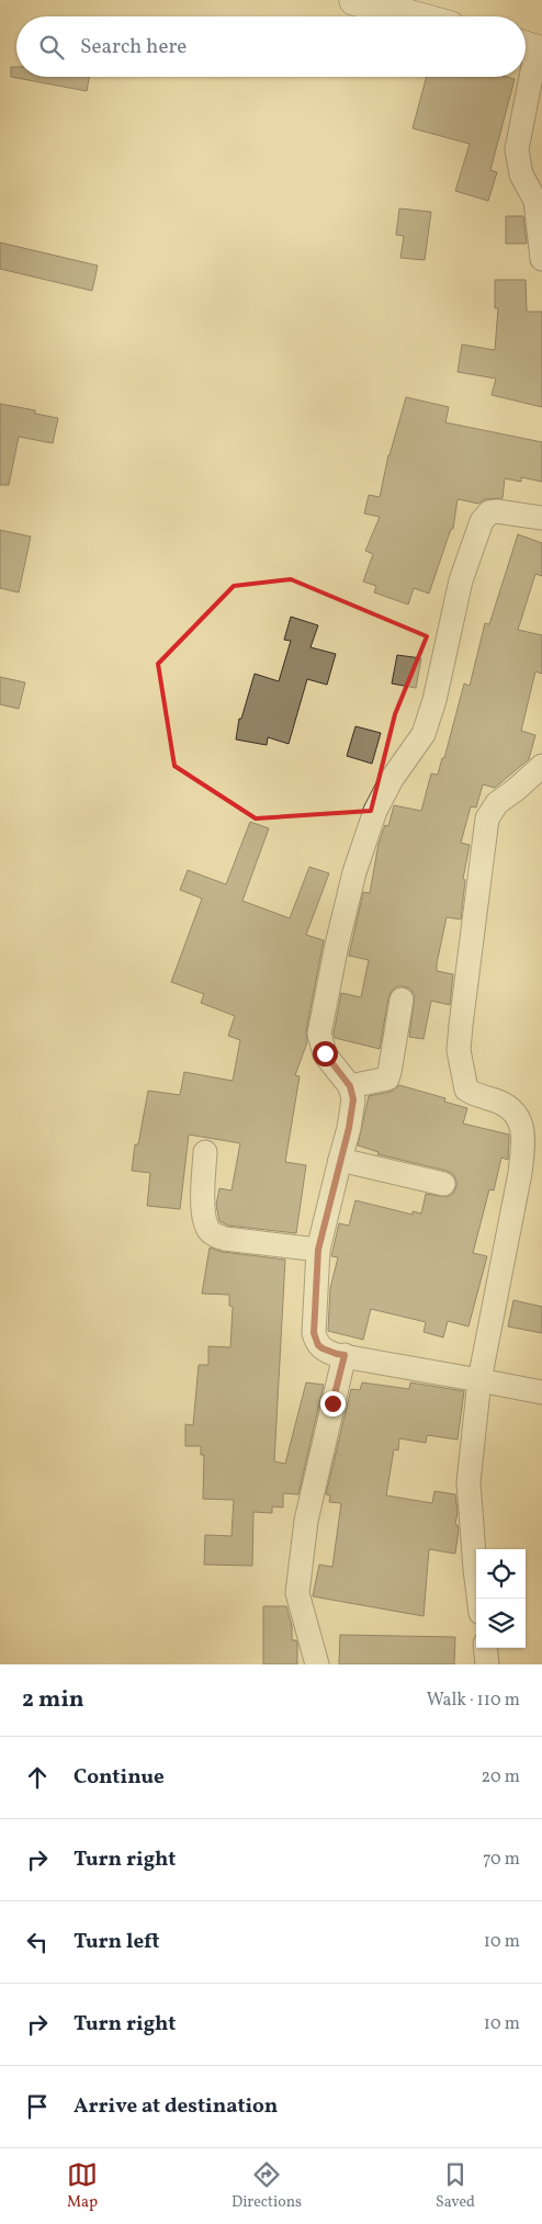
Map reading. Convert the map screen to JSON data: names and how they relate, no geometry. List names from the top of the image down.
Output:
{
  "page": {
    "search": "Search here",
    "heading": ["2 min", "Walk · 110 m"],
    "list": [
      ["Continue", "20 m"],
      ["Turn right", "70 m"],
      ["Turn left", "10 m"],
      ["Turn right", "10 m"],
      "Arrive at destination"
    ],
    "nav": ["Map", "Directions", "Saved"]
  }
}
